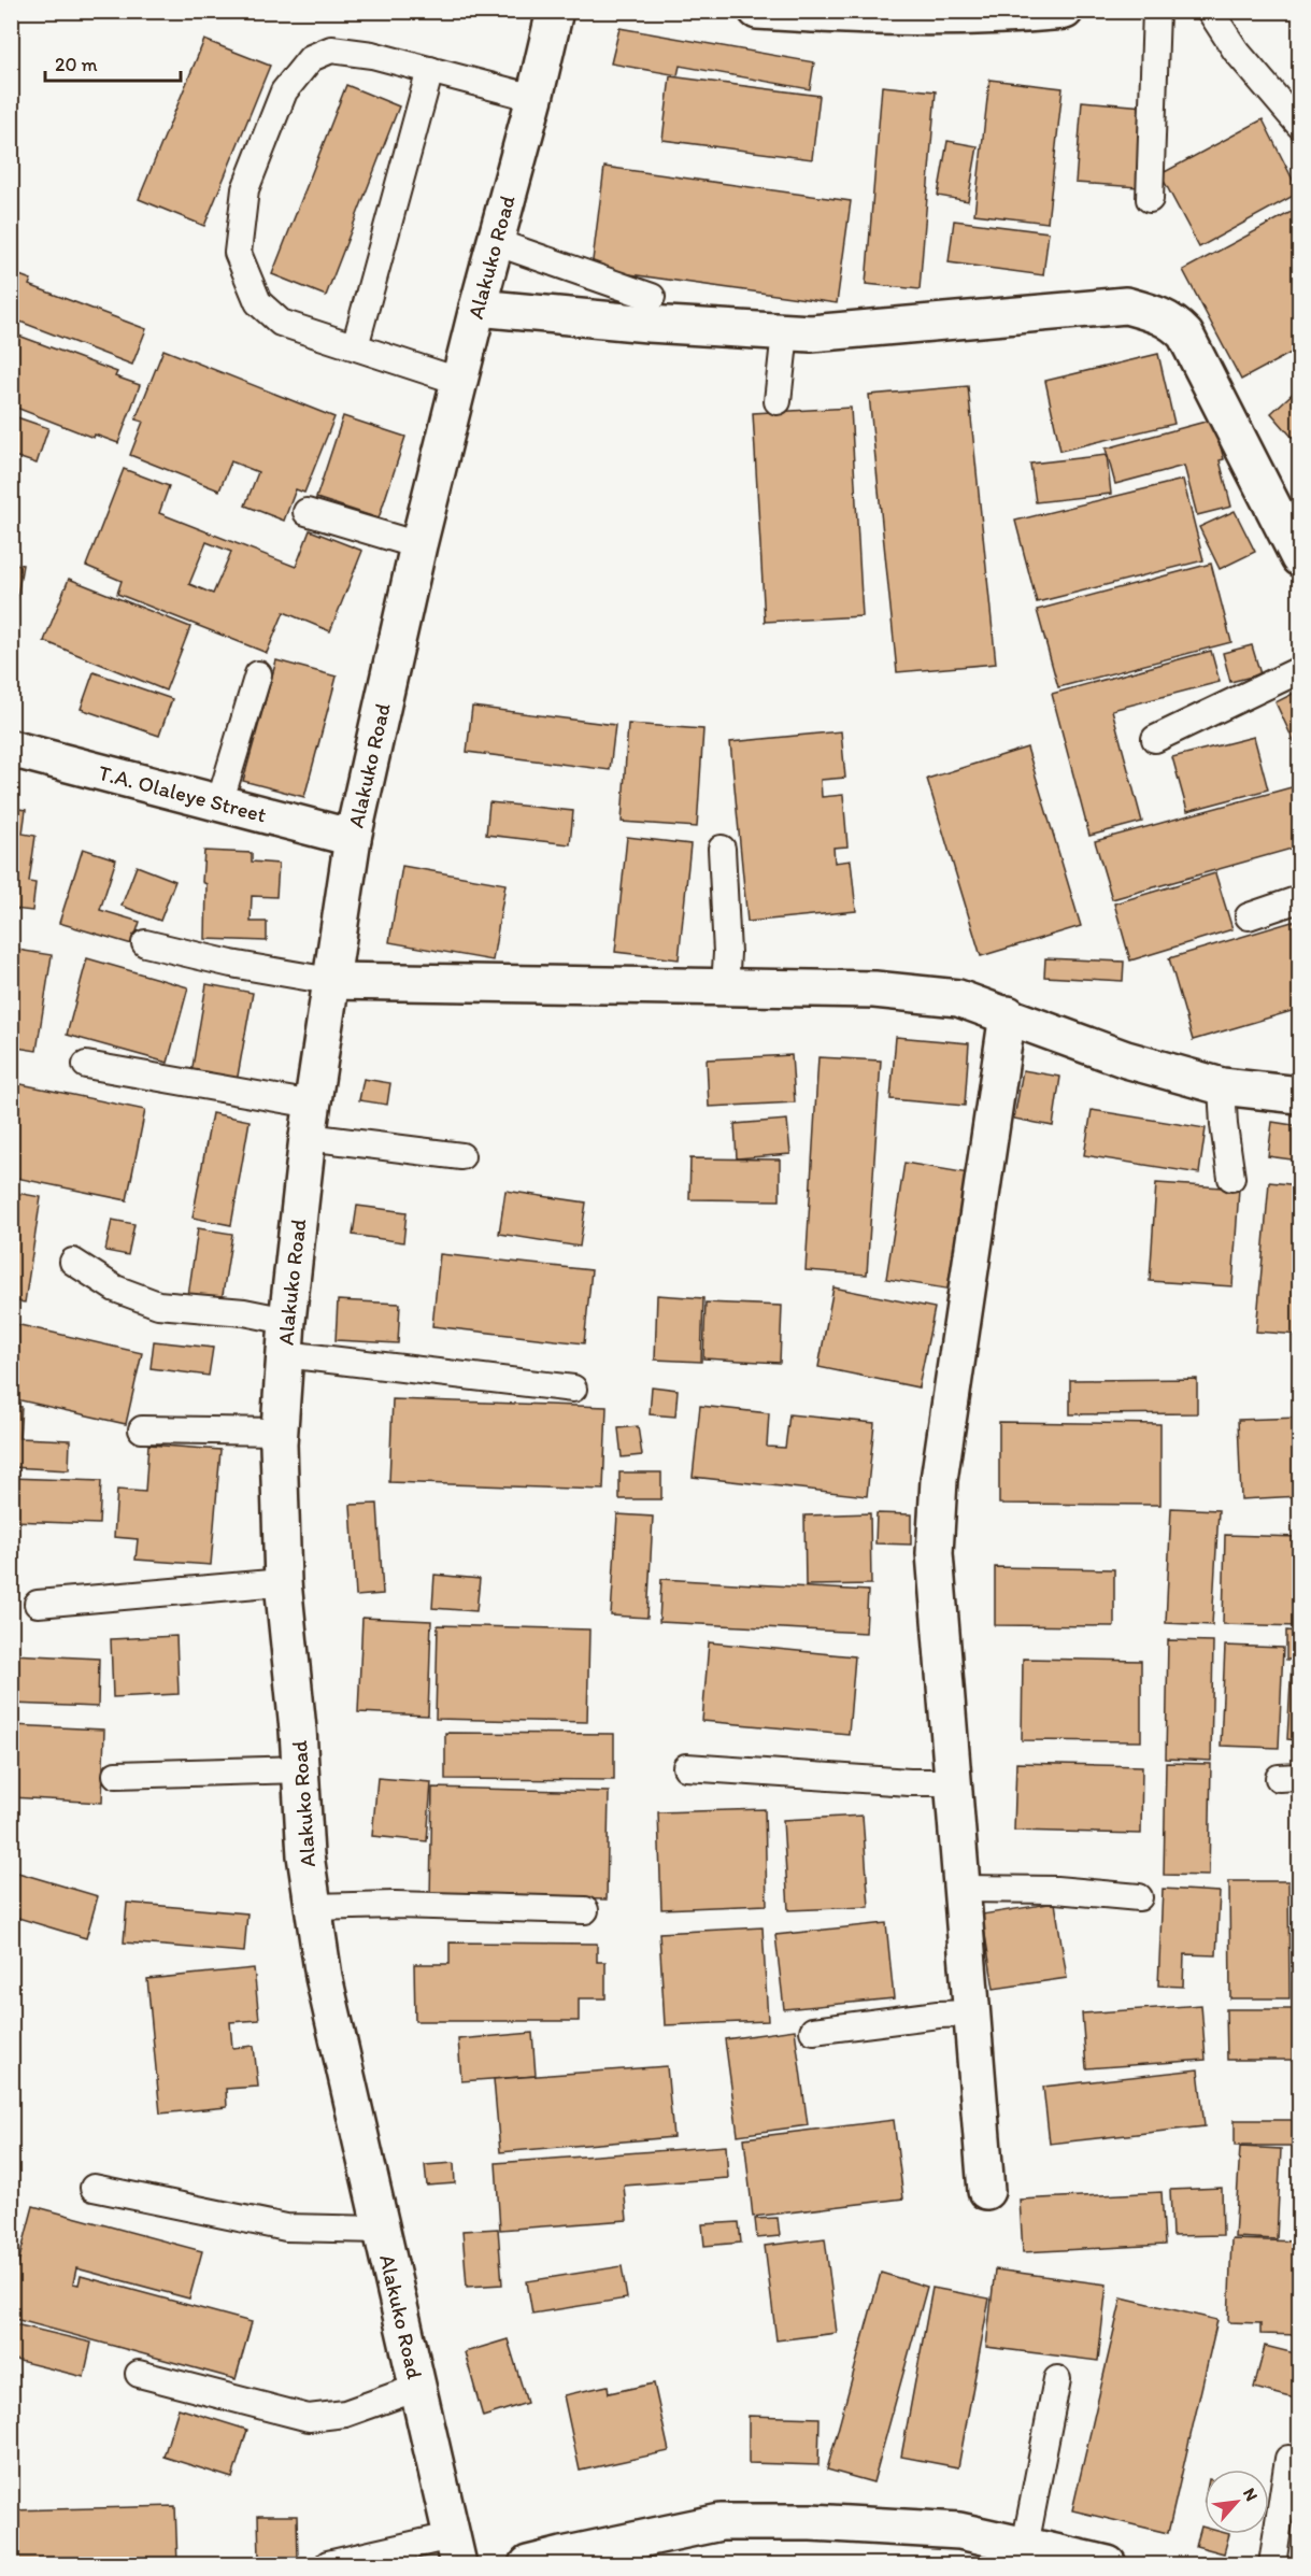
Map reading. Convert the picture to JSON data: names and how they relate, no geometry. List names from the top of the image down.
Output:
{
  "streets": {
    "street": ["Alakuko Road", "T.A. Olaleye Street"]
  },
  "crossings": [
    ["Alakuko Road", "T.A. Olaleye Street"]
  ],
  "scale_bar": "20 m",
  "north": "top right"
}
